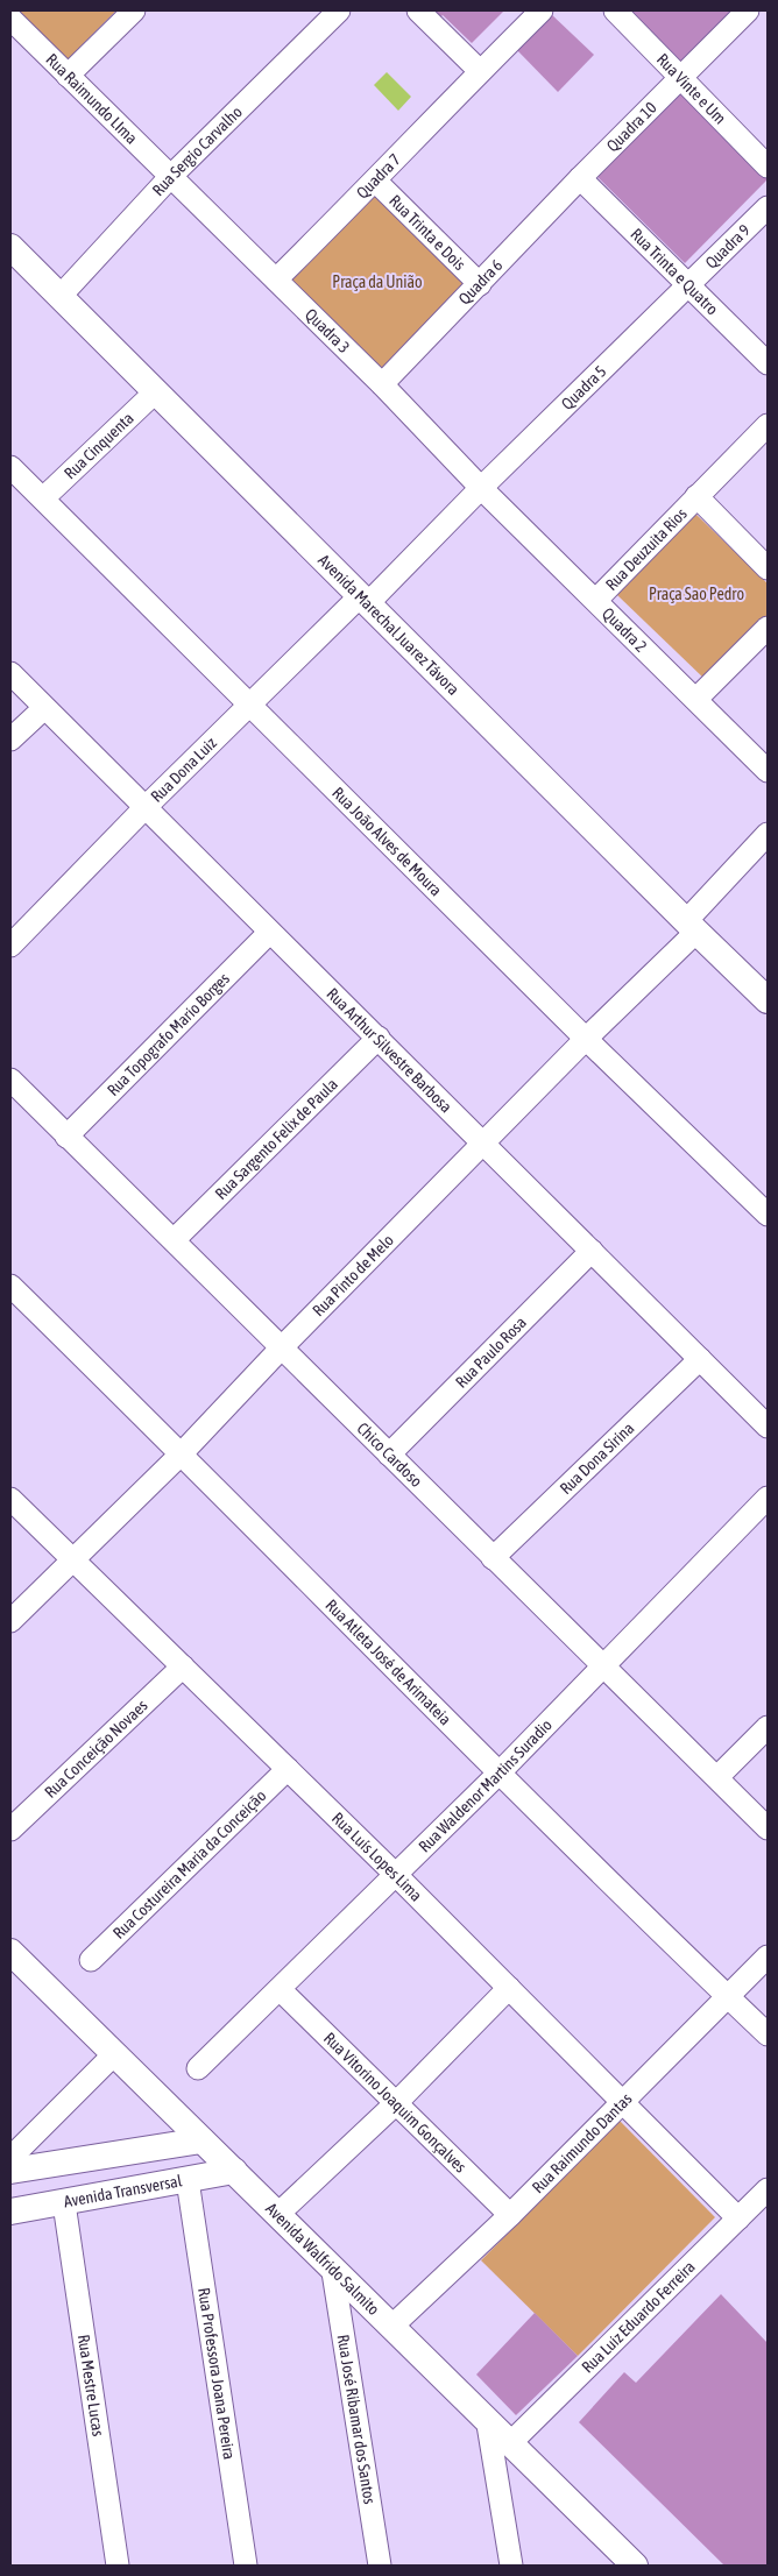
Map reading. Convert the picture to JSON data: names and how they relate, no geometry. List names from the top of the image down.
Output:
{
  "streets": {
    "street": [
      "Rua Vinte e Um",
      "Rua Raimundo LIma",
      "Quadra 10",
      "Rua Sergio Carvalho",
      "Quadra 7",
      "Rua Trinta e Dois",
      "Quadra 9",
      "Rua Trinta e Quatro",
      "Quadra 6",
      "Quadra 3",
      "Quadra 5",
      "Rua Cinquenta",
      "Rua Deuzuita Rios",
      "Avenida Marechal Juarez Távora",
      "Quadra 2",
      "Rua Dona Luiz",
      "Rua João Alves de Moura",
      "Rua Topografo Mario Borges",
      "Rua Arthur Silvestre Barbosa",
      "Rua Sargento Felix de Paula",
      "Rua Pinto de Melo",
      "Rua Paulo Rosa",
      "Chico Cardoso",
      "Rua Dona Sirina",
      "Rua Atleta José de Arimateia",
      "Rua Conceição Novaes",
      "Rua Waldenor Martins Suradio",
      "Rua Luís Lopes Lima",
      "Rua Costureira Maria da Conceição",
      "Rua Vitorino Joaquim Gonçalves",
      "Rua Raimundo Dantas",
      "Avenida Transversal",
      "Avenida Walfrido Salmito",
      "Rua Luiz Eduardo Ferreira",
      "Rua Professora Joana Pereira",
      "Rua Mestre Lucas",
      "Rua José Ribamar dos Santos"
    ]
  },
  "crossings": [
    ["Rua Vinte e Um", "Quadra 10"],
    ["Rua Raimundo LIma", "Rua Sergio Carvalho"],
    ["Rua Raimundo LIma", "Quadra 3"],
    ["Quadra 10", "Rua Trinta e Quatro"],
    ["Quadra 10", "Quadra 6"],
    ["Rua Sergio Carvalho", "Quadra 3"],
    ["Rua Sergio Carvalho", "Avenida Marechal Juarez Távora"],
    ["Quadra 7", "Rua Trinta e Dois"],
    ["Quadra 7", "Quadra 3"],
    ["Rua Trinta e Dois", "Quadra 6"],
    ["Quadra 9", "Rua Trinta e Quatro"],
    ["Quadra 9", "Quadra 5"],
    ["Rua Trinta e Quatro", "Quadra 6"],
    ["Rua Trinta e Quatro", "Quadra 5"],
    ["Quadra 6", "Quadra 3"],
    ["Quadra 3", "Quadra 5"],
    ["Quadra 3", "Quadra 2"],
    ["Quadra 3", "Rua Dona Luiz"],
    ["Quadra 5", "Quadra 2"],
    ["Quadra 5", "Rua Dona Luiz"],
    ["Rua Cinquenta", "Avenida Marechal Juarez Távora"],
    ["Rua Cinquenta", "Rua João Alves de Moura"],
    ["Rua Deuzuita Rios", "Quadra 2"],
    ["Avenida Marechal Juarez Távora", "Rua Dona Luiz"],
    ["Avenida Marechal Juarez Távora", "Rua Pinto de Melo"],
    ["Quadra 2", "Rua Dona Luiz"],
    ["Rua Dona Luiz", "Rua João Alves de Moura"],
    ["Rua Dona Luiz", "Rua Arthur Silvestre Barbosa"],
    ["Rua João Alves de Moura", "Rua Pinto de Melo"],
    ["Rua Topografo Mario Borges", "Rua Arthur Silvestre Barbosa"],
    ["Rua Topografo Mario Borges", "Chico Cardoso"],
    ["Rua Arthur Silvestre Barbosa", "Rua Sargento Felix de Paula"],
    ["Rua Arthur Silvestre Barbosa", "Rua Pinto de Melo"],
    ["Rua Arthur Silvestre Barbosa", "Rua Paulo Rosa"],
    ["Rua Arthur Silvestre Barbosa", "Rua Dona Sirina"],
    ["Rua Sargento Felix de Paula", "Chico Cardoso"],
    ["Rua Pinto de Melo", "Chico Cardoso"],
    ["Rua Pinto de Melo", "Rua Atleta José de Arimateia"],
    ["Rua Pinto de Melo", "Rua Luís Lopes Lima"],
    ["Rua Paulo Rosa", "Chico Cardoso"],
    ["Chico Cardoso", "Rua Dona Sirina"],
    ["Chico Cardoso", "Rua Waldenor Martins Suradio"],
    ["Rua Atleta José de Arimateia", "Rua Waldenor Martins Suradio"],
    ["Rua Atleta José de Arimateia", "Rua Raimundo Dantas"],
    ["Rua Conceição Novaes", "Rua Luís Lopes Lima"],
    ["Rua Waldenor Martins Suradio", "Rua Luís Lopes Lima"],
    ["Rua Waldenor Martins Suradio", "Rua Vitorino Joaquim Gonçalves"],
    ["Rua Luís Lopes Lima", "Rua Costureira Maria da Conceição"],
    ["Rua Luís Lopes Lima", "Rua Raimundo Dantas"],
    ["Rua Luís Lopes Lima", "Rua Luiz Eduardo Ferreira"],
    ["Rua Vitorino Joaquim Gonçalves", "Rua Raimundo Dantas"],
    ["Rua Raimundo Dantas", "Avenida Walfrido Salmito"],
    ["Avenida Transversal", "Avenida Walfrido Salmito"],
    ["Avenida Transversal", "Rua Professora Joana Pereira"],
    ["Avenida Transversal", "Rua Mestre Lucas"],
    ["Avenida Walfrido Salmito", "Rua Luiz Eduardo Ferreira"],
    ["Avenida Walfrido Salmito", "Rua José Ribamar dos Santos"]
  ],
  "parks": ["Praça da União", "Praça Sao Pedro"]
}
